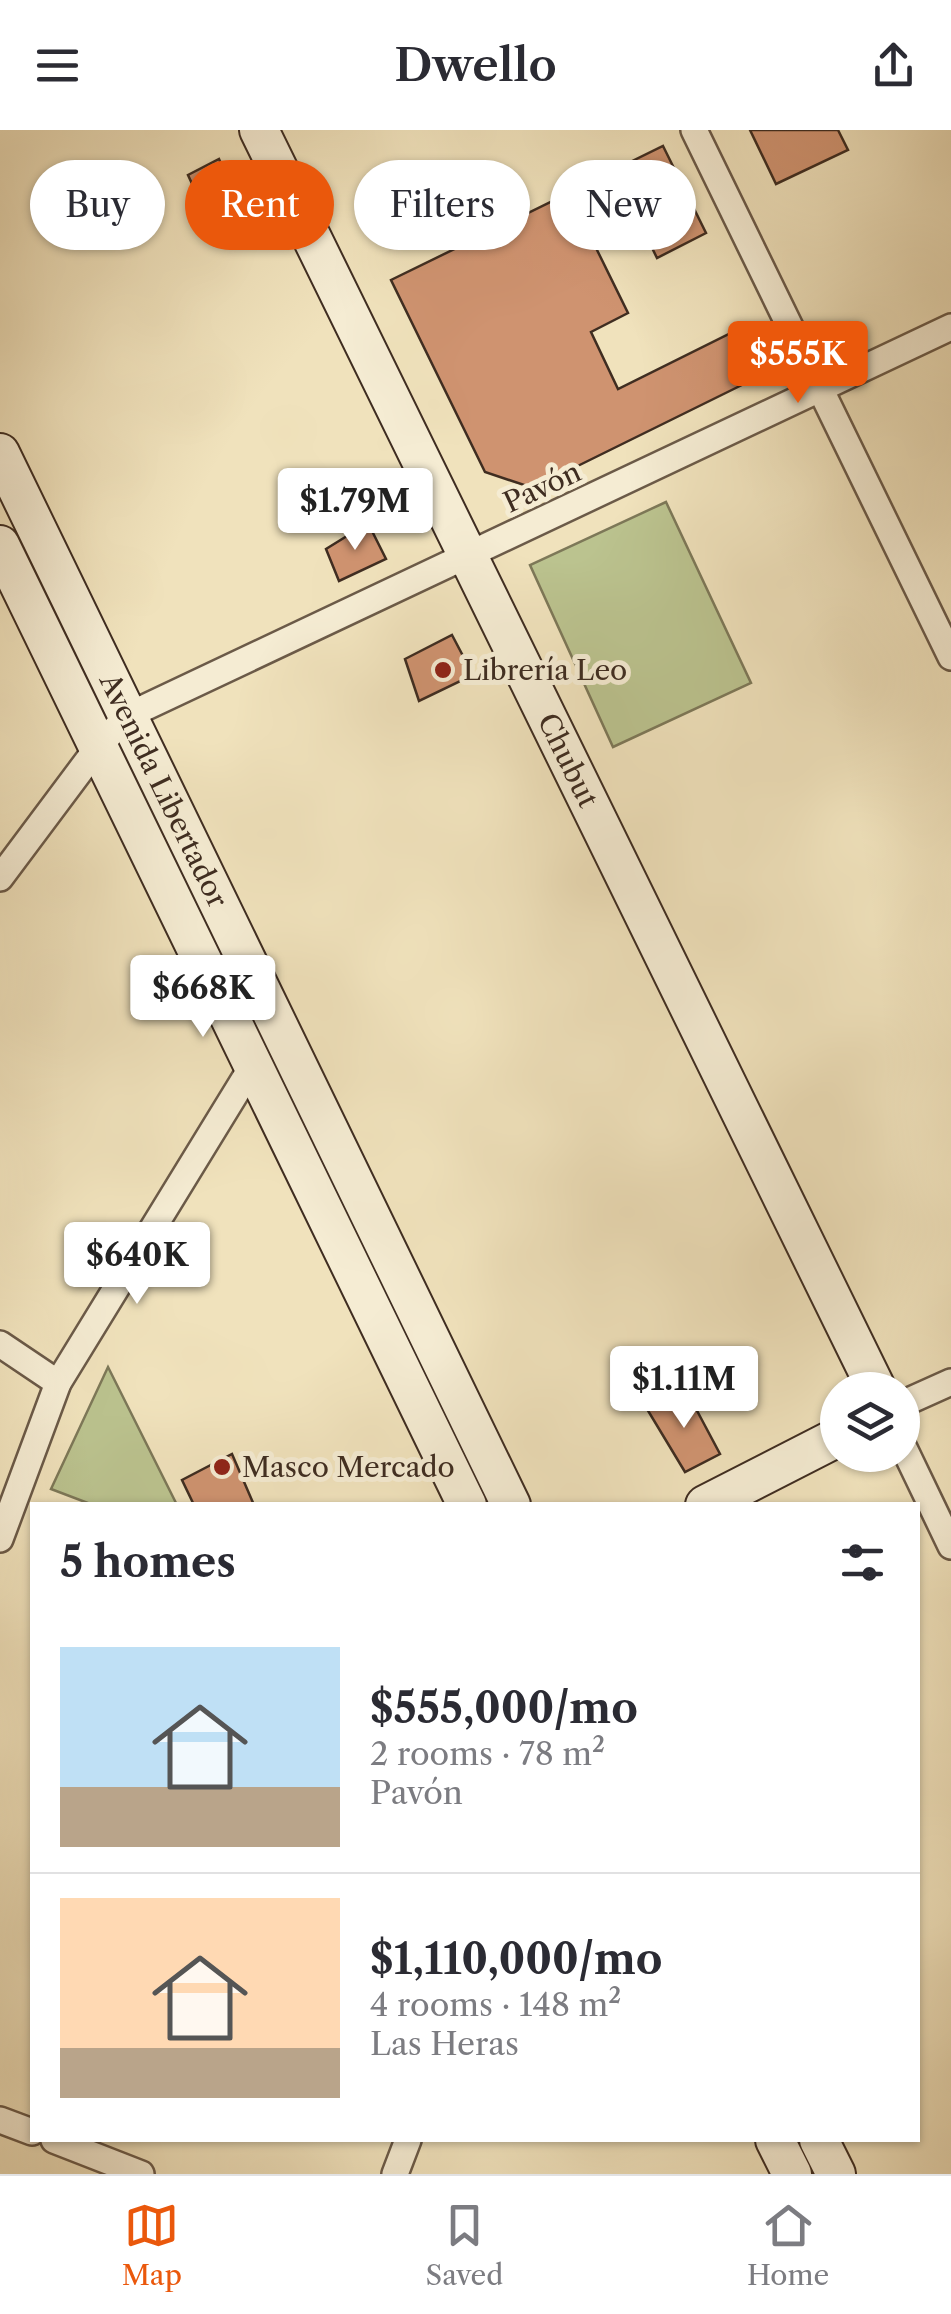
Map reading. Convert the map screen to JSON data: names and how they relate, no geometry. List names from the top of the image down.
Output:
{
  "streets": {
    "main road": ["Chubut", "Avenida Libertador"],
    "street": ["Pavón"]
  },
  "crossings": [
    ["Pavón", "Chubut"],
    ["Pavón", "Avenida Libertador"]
  ],
  "places": ["Librería Leo", "Masco Mercado"],
  "page": {
    "header": "Dwello",
    "chip": [
      "Buy",
      "Rent",
      "Filters",
      "New"
    ],
    "price": [
      "$555K",
      "$1.79M",
      "$668K",
      "$640K",
      "$1.11M"
    ],
    "heading": "5 homes",
    "list": [
      {
        "name": "$555,000/mo",
        "note": "2 rooms · 78 m² · Pavón"
      },
      {
        "name": "$1,110,000/mo",
        "note": "4 rooms · 148 m² · Las Heras"
      }
    ],
    "tabs": ["Map", "Saved", "Home"]
  }
}
